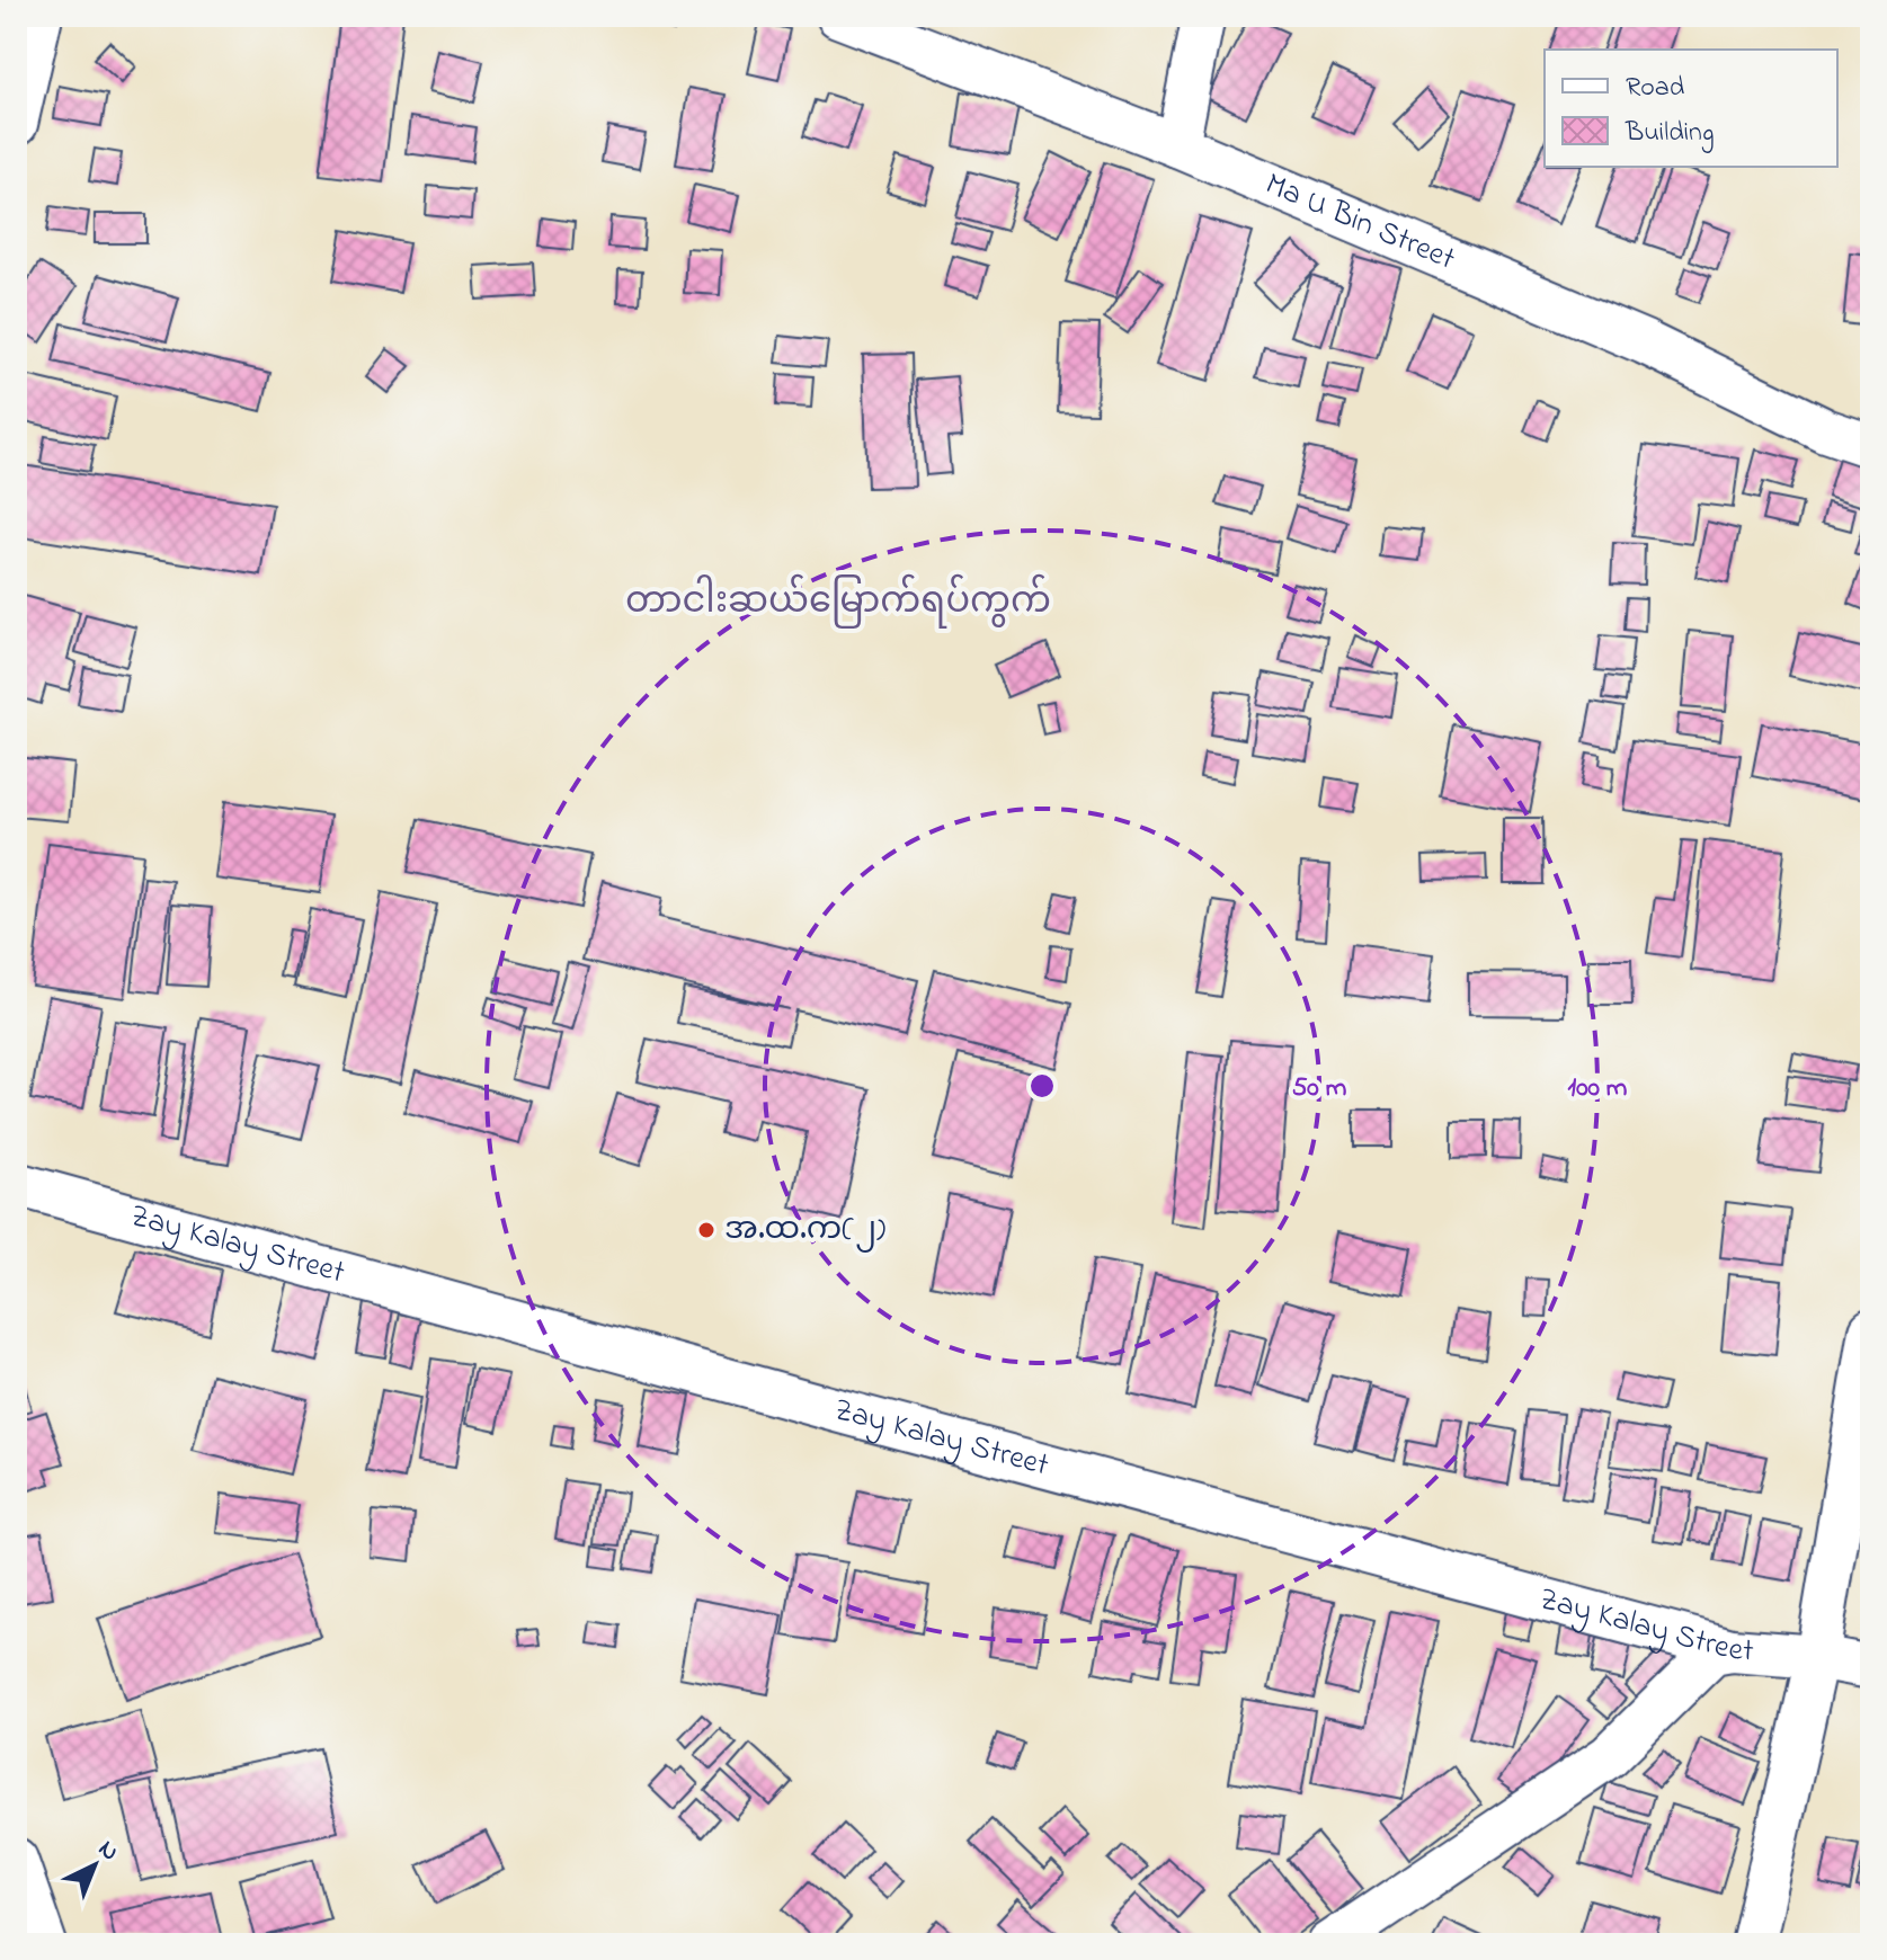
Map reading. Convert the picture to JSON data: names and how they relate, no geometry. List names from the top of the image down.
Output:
{
  "streets": {
    "street": ["Ma U Bin Street", "Zay Kalay Street"]
  },
  "districts": ["တာငါးဆယ်မြောက်ရပ်ကွက်"],
  "places": ["အ.ထ.က(၂)"],
  "legend": ["Road", "Building"],
  "north": "top right",
  "rings": ["50 m", "100 m"]
}
